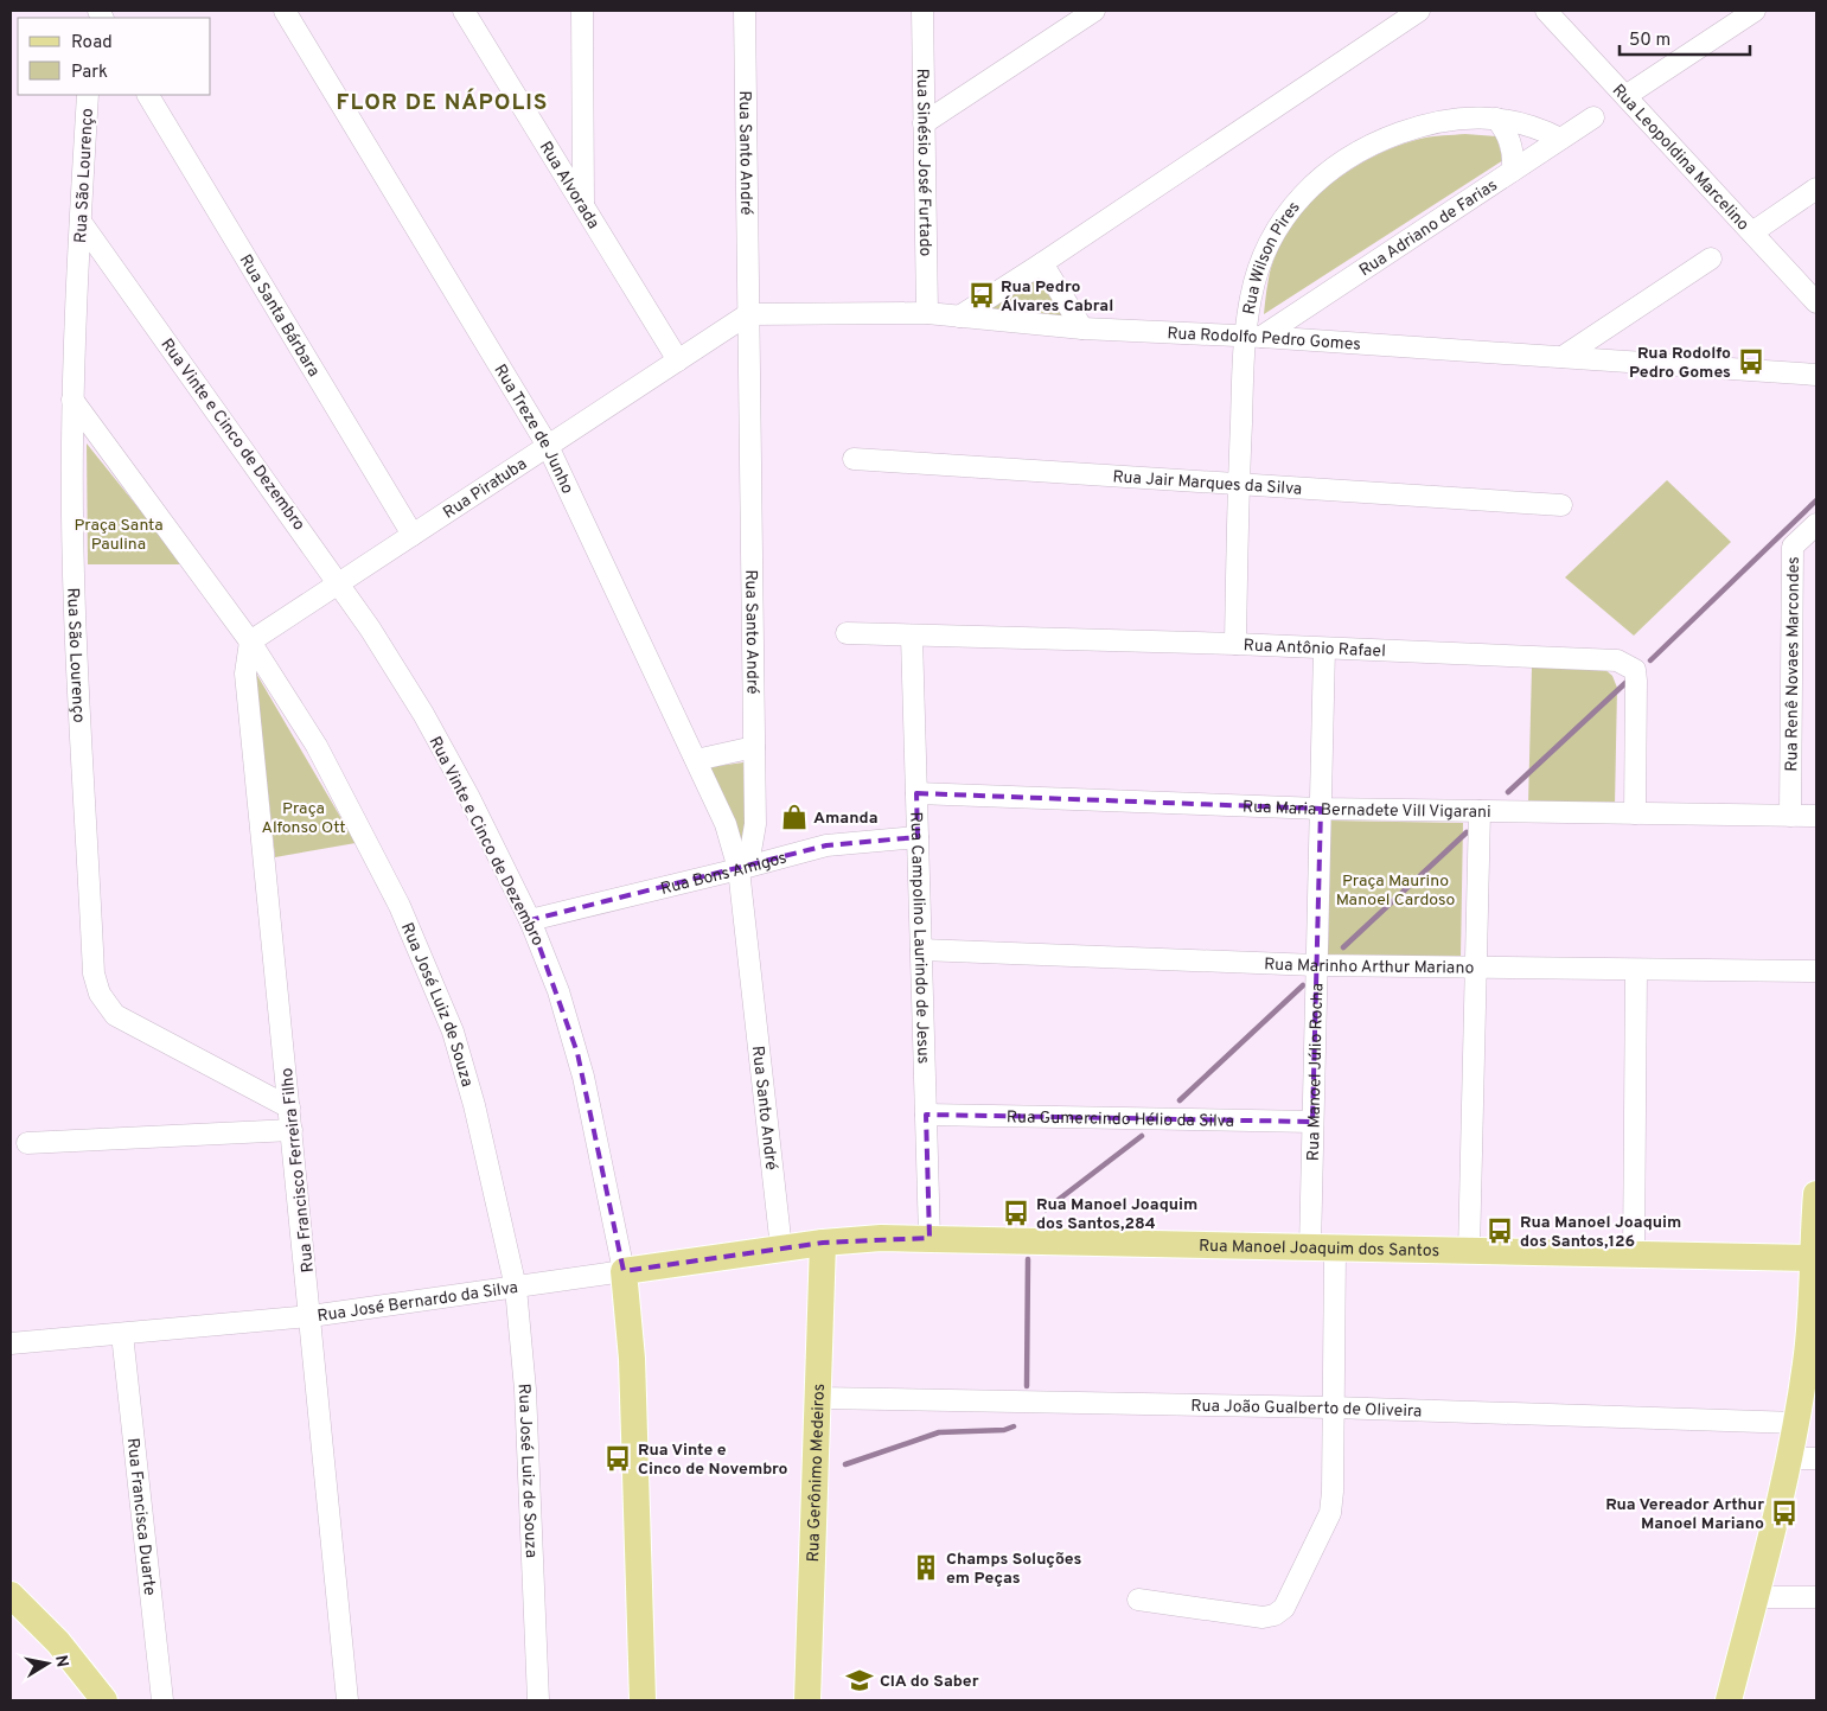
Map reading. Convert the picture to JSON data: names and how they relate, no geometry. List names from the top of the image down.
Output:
{
  "streets": {
    "main road": [
      "Rua Vinte e Cinco de Dezembro",
      "Rua Manoel Joaquim dos Santos",
      "Rua José Bernardo da Silva",
      "Rua Gerônimo Medeiros"
    ],
    "street": [
      "Rua Santo André",
      "Rua Leopoldina Marcelino",
      "Rua Sinésio José Furtado",
      "Rua São Lourenço",
      "Rua Alvorada",
      "Rua Adriano de Farias",
      "Rua Wilson Pires",
      "Rua Santa Bárbara",
      "Rua Rodolfo Pedro Gomes",
      "Rua Treze de Junho",
      "Rua Jair Marques da Silva",
      "Rua Piratuba",
      "Rua Antônio Rafael",
      "Rua Renê Novaes Marcondes",
      "Rua Maria Bernadete Vill Vigarani",
      "Rua Bons Amigos",
      "Rua Campolino Laurindo de Jesus",
      "Rua Marinho Arthur Mariano",
      "Rua José Luiz de Souza",
      "Rua Manoel Júlio Rocha",
      "Rua Gumercindo Hélio da Silva",
      "Rua Francisco Ferreira Filho",
      "Rua João Gualberto de Oliveira",
      "Rua Francisca Duarte"
    ]
  },
  "crossings": [
    ["Rua Santo André", "Rua Rodolfo Pedro Gomes"],
    ["Rua Santo André", "Rua Treze de Junho"],
    ["Rua Santo André", "Rua Piratuba"],
    ["Rua Santo André", "Rua Bons Amigos"],
    ["Rua Santo André", "Rua José Bernardo da Silva"],
    ["Rua Sinésio José Furtado", "Rua Rodolfo Pedro Gomes"],
    ["Rua São Lourenço", "Rua Vinte e Cinco de Dezembro"],
    ["Rua São Lourenço", "Rua José Luiz de Souza"],
    ["Rua São Lourenço", "Rua Francisco Ferreira Filho"],
    ["Rua Alvorada", "Rua Piratuba"],
    ["Rua Adriano de Farias", "Rua Wilson Pires"],
    ["Rua Adriano de Farias", "Rua Rodolfo Pedro Gomes"],
    ["Rua Wilson Pires", "Rua Rodolfo Pedro Gomes"],
    ["Rua Wilson Pires", "Rua Jair Marques da Silva"],
    ["Rua Wilson Pires", "Rua Antônio Rafael"],
    ["Rua Santa Bárbara", "Rua Piratuba"],
    ["Rua Rodolfo Pedro Gomes", "Rua Piratuba"],
    ["Rua Treze de Junho", "Rua Piratuba"],
    ["Rua Treze de Junho", "Rua Bons Amigos"],
    ["Rua Vinte e Cinco de Dezembro", "Rua Piratuba"],
    ["Rua Vinte e Cinco de Dezembro", "Rua Bons Amigos"],
    ["Rua Vinte e Cinco de Dezembro", "Rua José Bernardo da Silva"],
    ["Rua Piratuba", "Rua José Luiz de Souza"],
    ["Rua Piratuba", "Rua Francisco Ferreira Filho"],
    ["Rua Antônio Rafael", "Rua Maria Bernadete Vill Vigarani"],
    ["Rua Antônio Rafael", "Rua Campolino Laurindo de Jesus"],
    ["Rua Antônio Rafael", "Rua Manoel Júlio Rocha"],
    ["Rua Renê Novaes Marcondes", "Rua Maria Bernadete Vill Vigarani"],
    ["Rua Maria Bernadete Vill Vigarani", "Rua Campolino Laurindo de Jesus"],
    ["Rua Maria Bernadete Vill Vigarani", "Rua Manoel Júlio Rocha"],
    ["Rua Bons Amigos", "Rua Campolino Laurindo de Jesus"],
    ["Rua Campolino Laurindo de Jesus", "Rua Marinho Arthur Mariano"],
    ["Rua Campolino Laurindo de Jesus", "Rua Gumercindo Hélio da Silva"],
    ["Rua Campolino Laurindo de Jesus", "Rua Manoel Joaquim dos Santos"],
    ["Rua Marinho Arthur Mariano", "Rua Manoel Júlio Rocha"],
    ["Rua José Luiz de Souza", "Rua Francisco Ferreira Filho"],
    ["Rua José Luiz de Souza", "Rua José Bernardo da Silva"],
    ["Rua Manoel Júlio Rocha", "Rua Gumercindo Hélio da Silva"],
    ["Rua Manoel Júlio Rocha", "Rua Manoel Joaquim dos Santos"],
    ["Rua Manoel Júlio Rocha", "Rua João Gualberto de Oliveira"],
    ["Rua Francisco Ferreira Filho", "Rua José Bernardo da Silva"],
    ["Rua Manoel Joaquim dos Santos", "Rua José Bernardo da Silva"],
    ["Rua Manoel Joaquim dos Santos", "Rua Gerônimo Medeiros"],
    ["Rua José Bernardo da Silva", "Rua Gerônimo Medeiros"],
    ["Rua José Bernardo da Silva", "Rua Francisca Duarte"],
    ["Rua João Gualberto de Oliveira", "Rua Gerônimo Medeiros"]
  ],
  "districts": ["FLOR DE NÁPOLIS"],
  "parks": ["Praça Santa Paulina", "Praça Alfonso Ott", "Praça Maurino Manoel Cardoso"],
  "places": {
    "bus stop": [
      "Rua Pedro Álvares Cabral",
      "Rua Rodolfo Pedro Gomes",
      "Rua Manoel Joaquim dos Santos,284",
      "Rua Manoel Joaquim dos Santos,126",
      "Rua Vinte e Cinco de Novembro",
      "Rua Vereador Arthur Manoel Mariano"
    ],
    "shop": ["Amanda"],
    "building": ["Champs Soluções em Peças"],
    "school or university": ["CIA do Saber"]
  },
  "legend": ["Road", "Park"],
  "scale_bar": "50 m",
  "north": "right"
}
